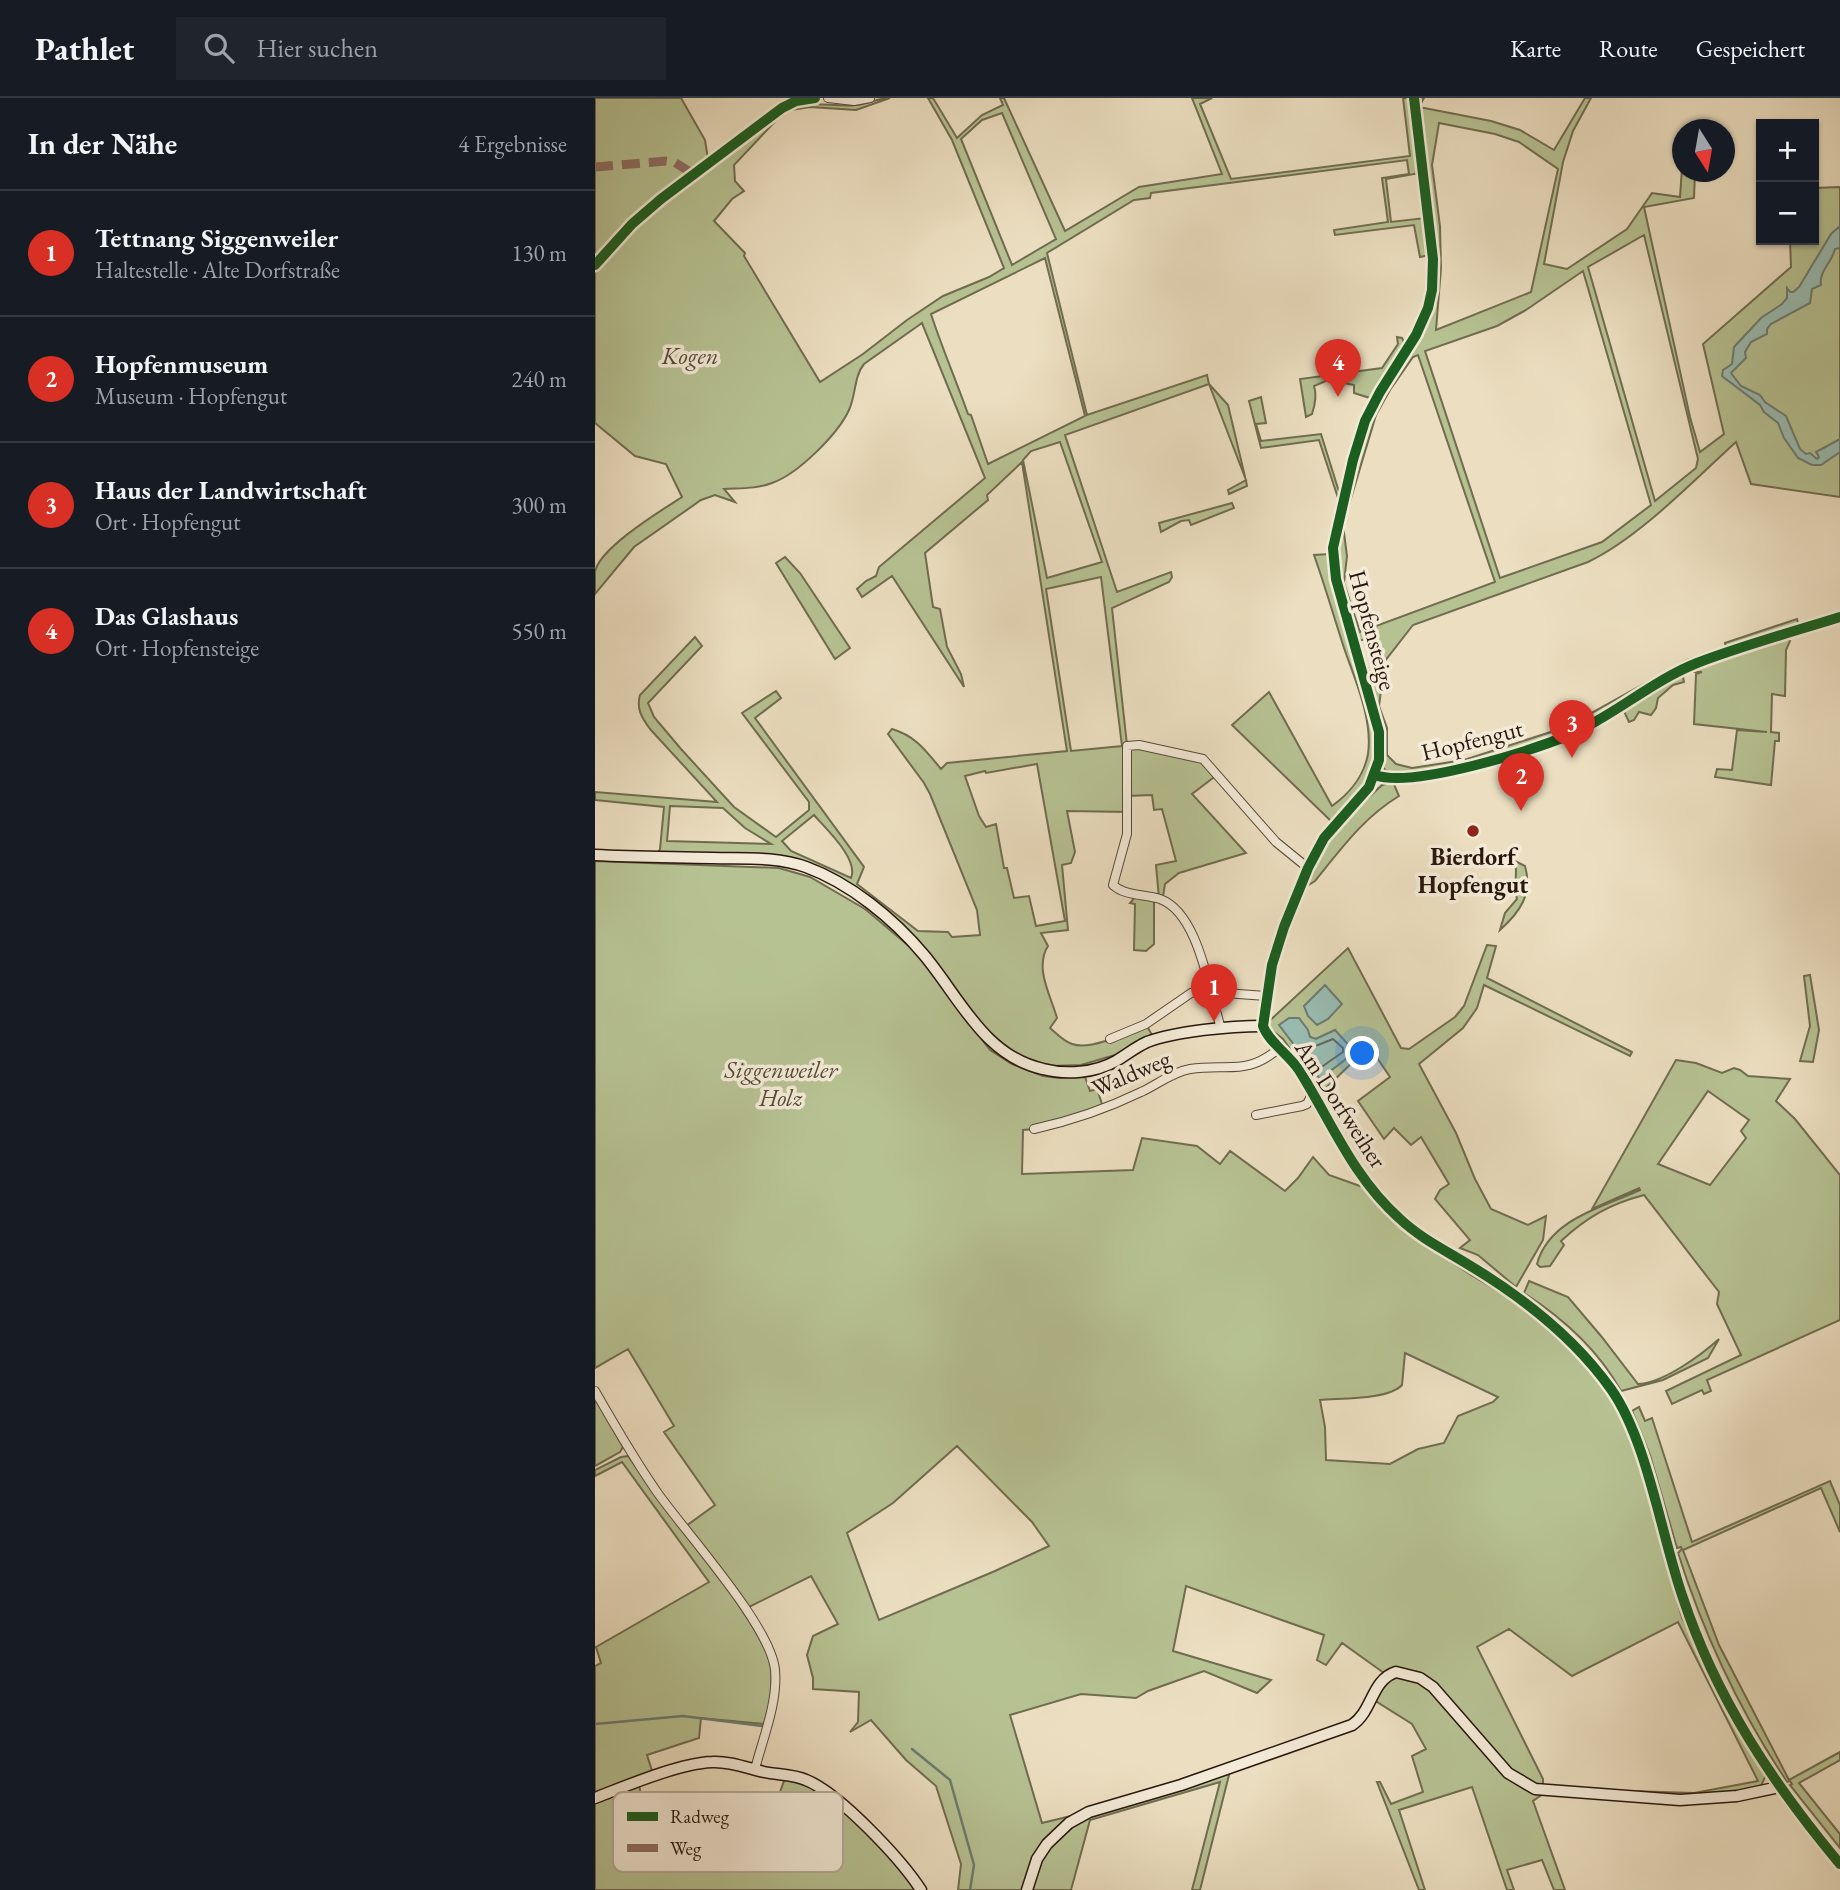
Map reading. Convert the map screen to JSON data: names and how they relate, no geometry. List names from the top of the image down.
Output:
{
  "streets": {
    "street": [
      "Hopfensteige",
      "Hopfengut",
      "Waldweg",
      "Am Dorfweiher"
    ]
  },
  "crossings": [
    ["Hopfensteige", "Hopfengut"],
    ["Hopfensteige", "Am Dorfweiher"],
    ["Waldweg", "Am Dorfweiher"]
  ],
  "parks": ["Kogen", "Siggenweiler Holz"],
  "places": ["Bierdorf Hopfengut"],
  "legend": ["Radweg", "Weg"],
  "north": "bottom",
  "page": {
    "header": "Pathlet",
    "search": "Hier suchen",
    "nav": ["Karte", "Route", "Gespeichert"],
    "heading": ["In der Nähe", "4 Ergebnisse"],
    "map_buttons": ["+", "−"],
    "list": [
      {
        "mark": "1",
        "name": "Tettnang Siggenweiler",
        "note": "Haltestelle · Alte Dorfstraße",
        "value": "130 m"
      },
      {
        "mark": "2",
        "name": "Hopfenmuseum",
        "note": "Museum · Hopfengut",
        "value": "240 m"
      },
      {
        "mark": "3",
        "name": "Haus der Landwirtschaft",
        "note": "Ort · Hopfengut",
        "value": "300 m"
      },
      {
        "mark": "4",
        "name": "Das Glashaus",
        "note": "Ort · Hopfensteige",
        "value": "550 m"
      }
    ],
    "pins": [
      "4",
      "3",
      "2",
      "1"
    ]
  }
}
